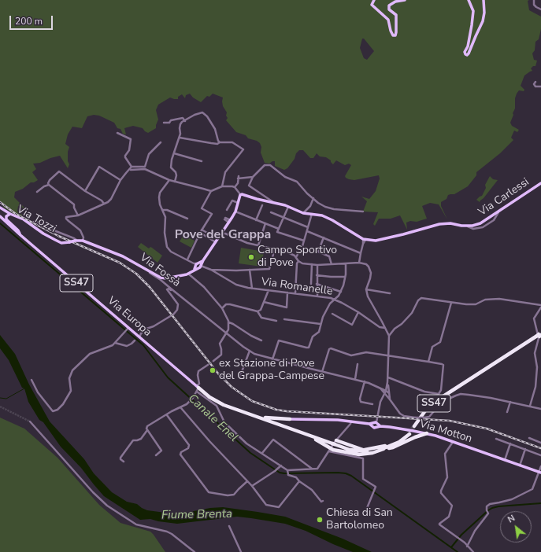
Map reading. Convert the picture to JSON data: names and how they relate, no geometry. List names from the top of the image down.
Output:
{
  "streets": {
    "highway": ["SS47", "Via Europa"],
    "main road": [
      "Via Carlessi",
      "Via Tozzi",
      "Via Fossà",
      "Via Motton"
    ],
    "street": ["Via Romanelle"]
  },
  "crossings": [
    ["Via Tozzi", "Via Fossà"],
    ["SS47", "Via Europa"]
  ],
  "districts": ["Pove del Grappa"],
  "water": ["Canale Enel", "Fiume Brenta"],
  "places": ["Campo Sportivo di Pove", "ex Stazione di Pove del Grappa-Campese", "Chiesa di San Bartolomeo"],
  "scale_bar": "200 m",
  "north": "top left"
}
